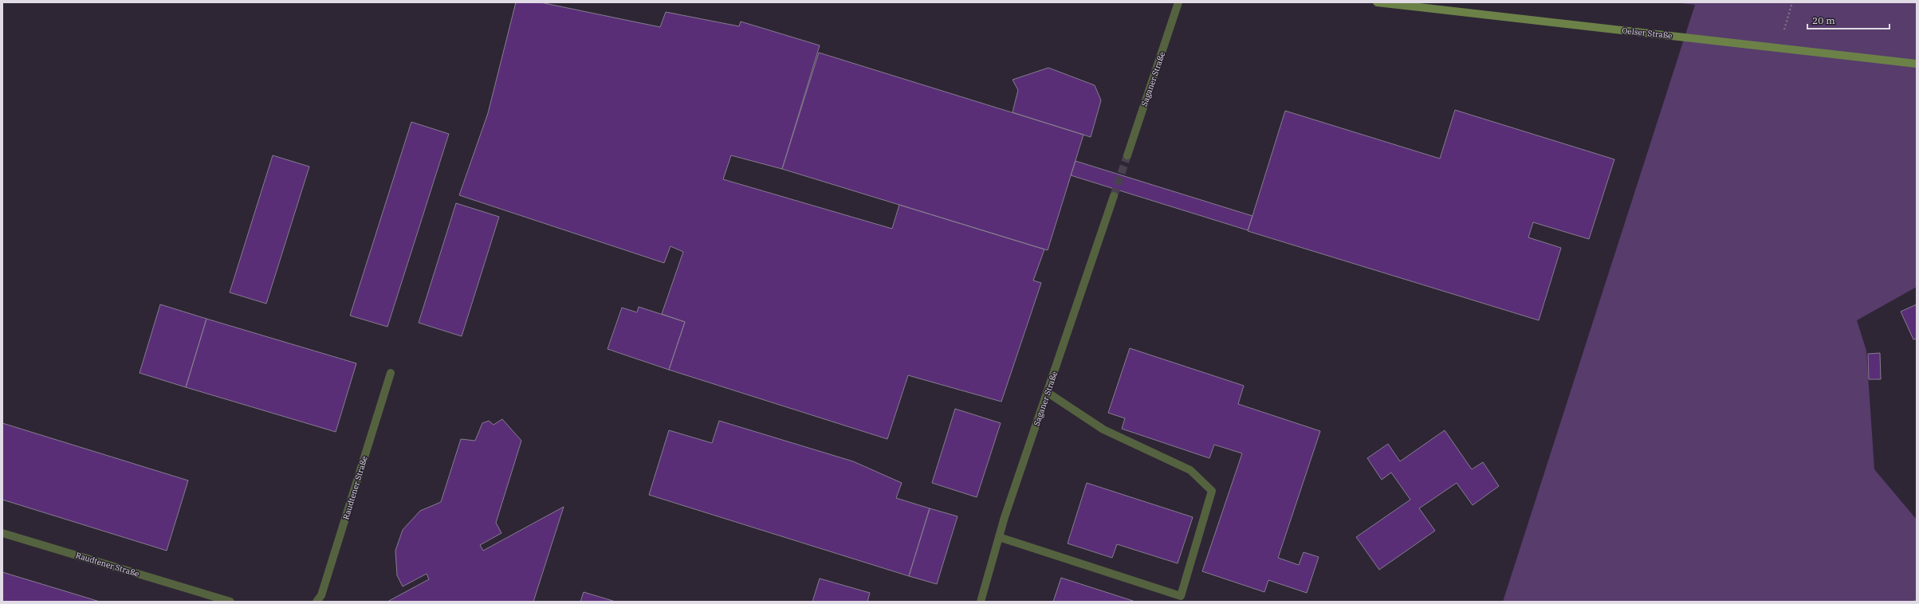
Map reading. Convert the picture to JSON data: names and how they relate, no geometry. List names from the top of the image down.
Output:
{
  "streets": {
    "main road": ["Oelser Straße"],
    "street": ["Saganer Straße", "Raudtener Straße"]
  },
  "scale_bar": "20 m"
}
